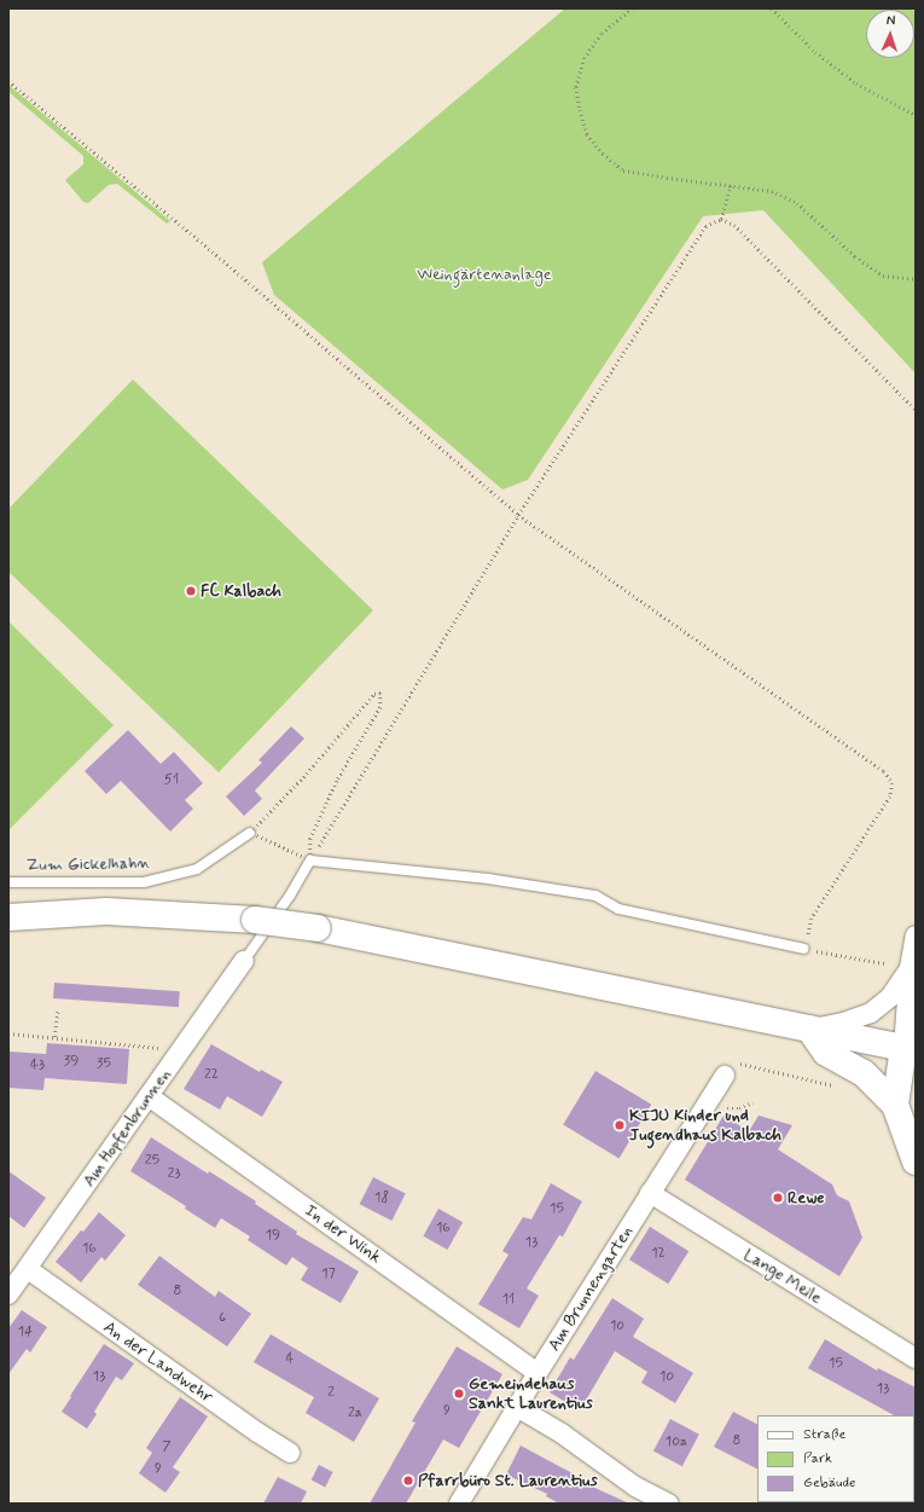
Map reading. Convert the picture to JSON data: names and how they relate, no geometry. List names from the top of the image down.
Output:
{
  "streets": {
    "street": [
      "Am Hopfenbrunnen",
      "In der Wink",
      "Lange Meile",
      "Am Brunnengarten",
      "An der Landwehr"
    ],
    "lane": ["Zum Gickelhahn"]
  },
  "crossings": [
    ["Am Hopfenbrunnen", "In der Wink"],
    ["Am Hopfenbrunnen", "An der Landwehr"],
    ["In der Wink", "Am Brunnengarten"],
    ["Lange Meile", "Am Brunnengarten"]
  ],
  "parks": ["Weingärtenanlage"],
  "places": [
    "FC Kalbach",
    "KIJU Kinder und Jugendhaus Kalbach",
    "Rewe",
    "Gemeindehaus Sankt Laurentius",
    "Pfarrbüro St. Laurentius"
  ],
  "house_numbers": [
    "51",
    "39",
    "35",
    "43",
    "22",
    "25",
    "23",
    "18",
    "15",
    "16",
    "19",
    "13",
    "16",
    "12",
    "17",
    "8",
    "11",
    "6",
    "10",
    "14",
    "4",
    "15",
    "13",
    "10",
    "13",
    "2",
    "9",
    "2a",
    "8",
    "10a",
    "7",
    "9"
  ],
  "legend": ["Straße", "Park", "Gebäude"],
  "north": "top"
}
